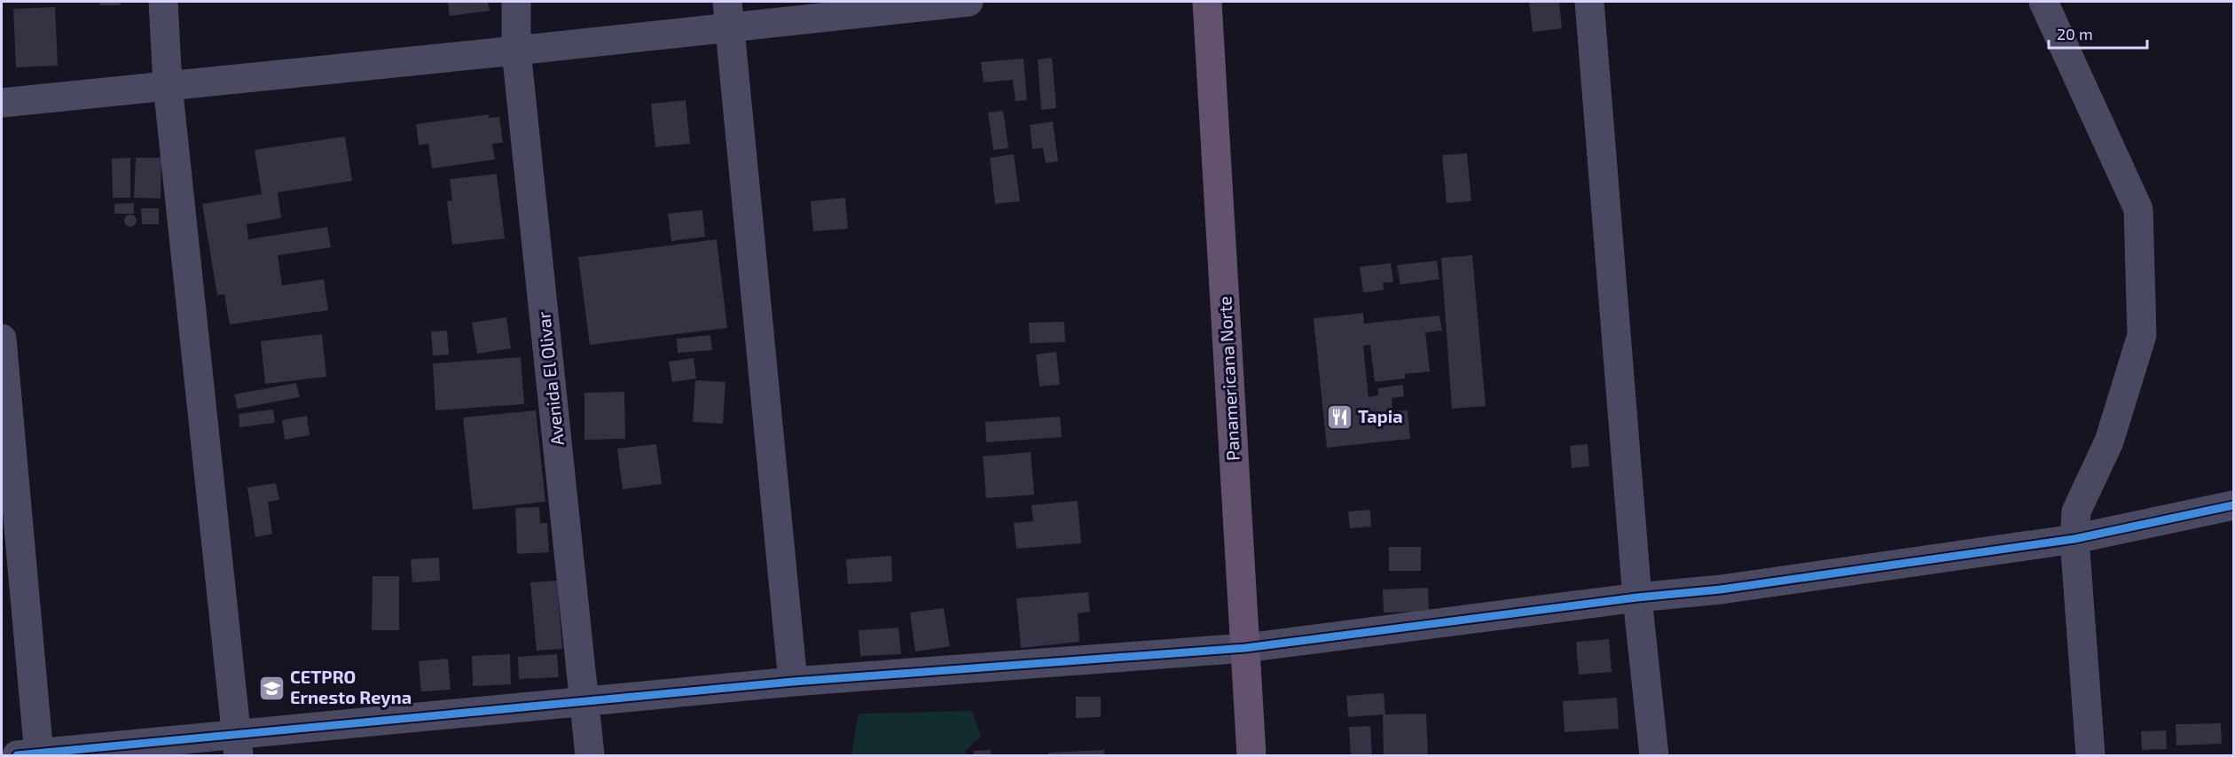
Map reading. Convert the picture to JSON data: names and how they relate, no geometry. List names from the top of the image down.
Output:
{
  "streets": {
    "highway": ["Panamericana Norte"],
    "street": ["Avenida El Olivar"]
  },
  "places": {
    "restaurant": ["Tapia"],
    "school or university": ["CETPRO Ernesto Reyna"]
  },
  "scale_bar": "20 m"
}
